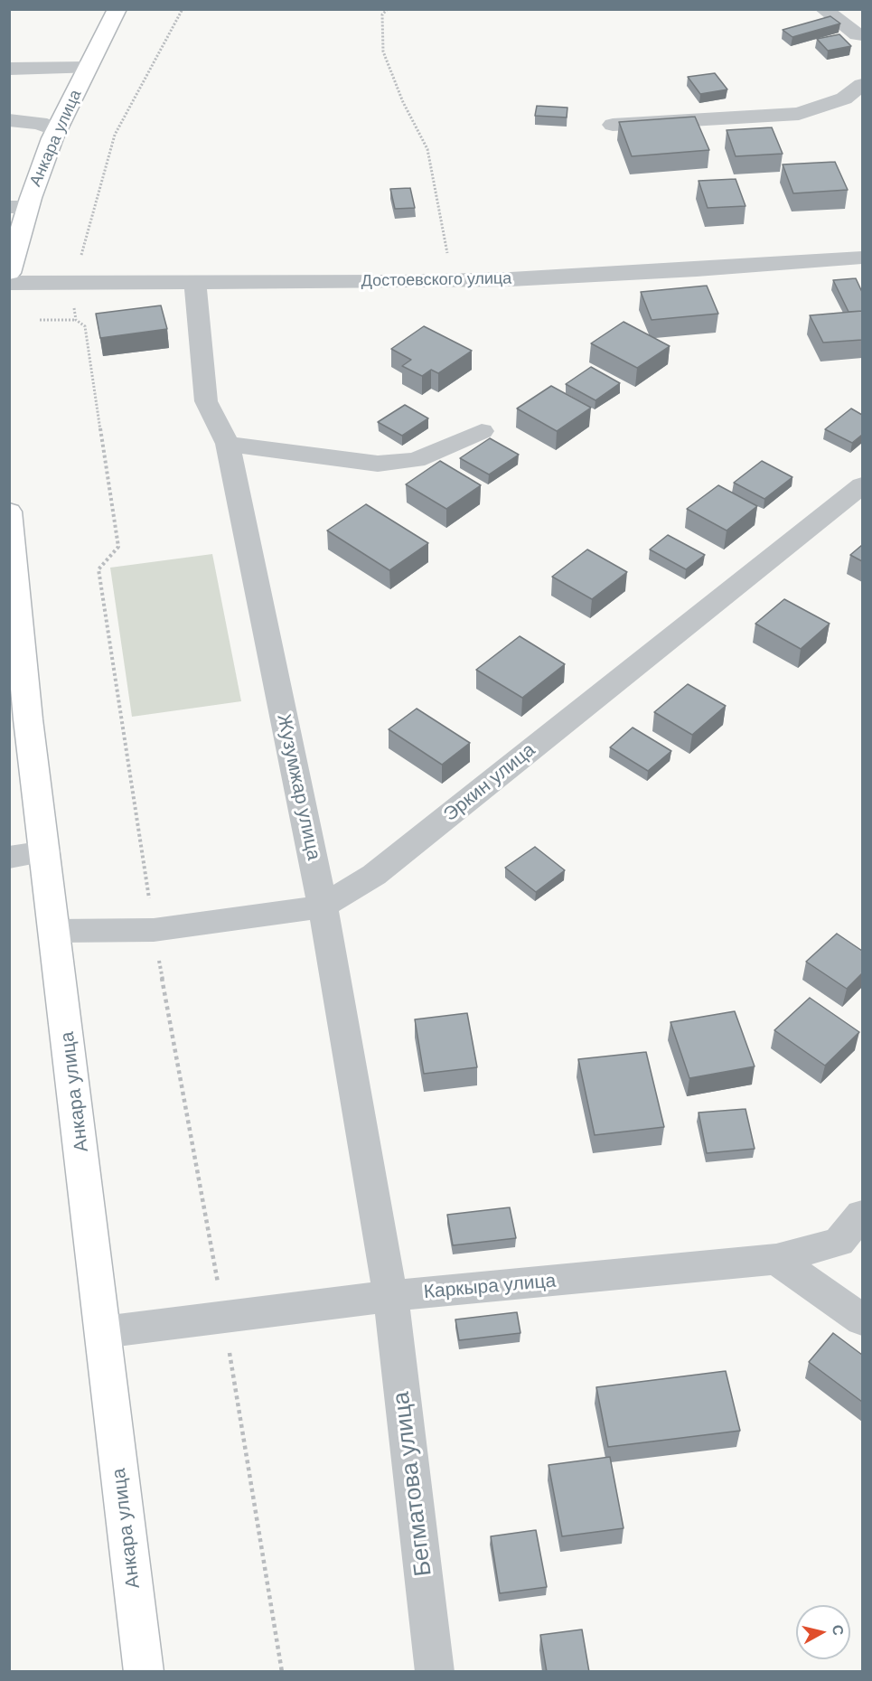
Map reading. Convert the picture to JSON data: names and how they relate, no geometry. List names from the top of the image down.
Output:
{
  "streets": {
    "main road": ["Анкара улица"],
    "street": [
      "Достоевского улица",
      "Эркин улица",
      "Жузумжар улица",
      "Каркыра улица",
      "Бегматова улица"
    ]
  },
  "crossings": [
    ["Анкара улица", "Эркин улица"],
    ["Анкара улица", "Каркыра улица"],
    ["Достоевского улица", "Жузумжар улица"],
    ["Эркин улица", "Жузумжар улица"],
    ["Жузумжар улица", "Каркыра улица"],
    ["Жузумжар улица", "Бегматова улица"],
    ["Каркыра улица", "Бегматова улица"]
  ],
  "north": "right"
}
